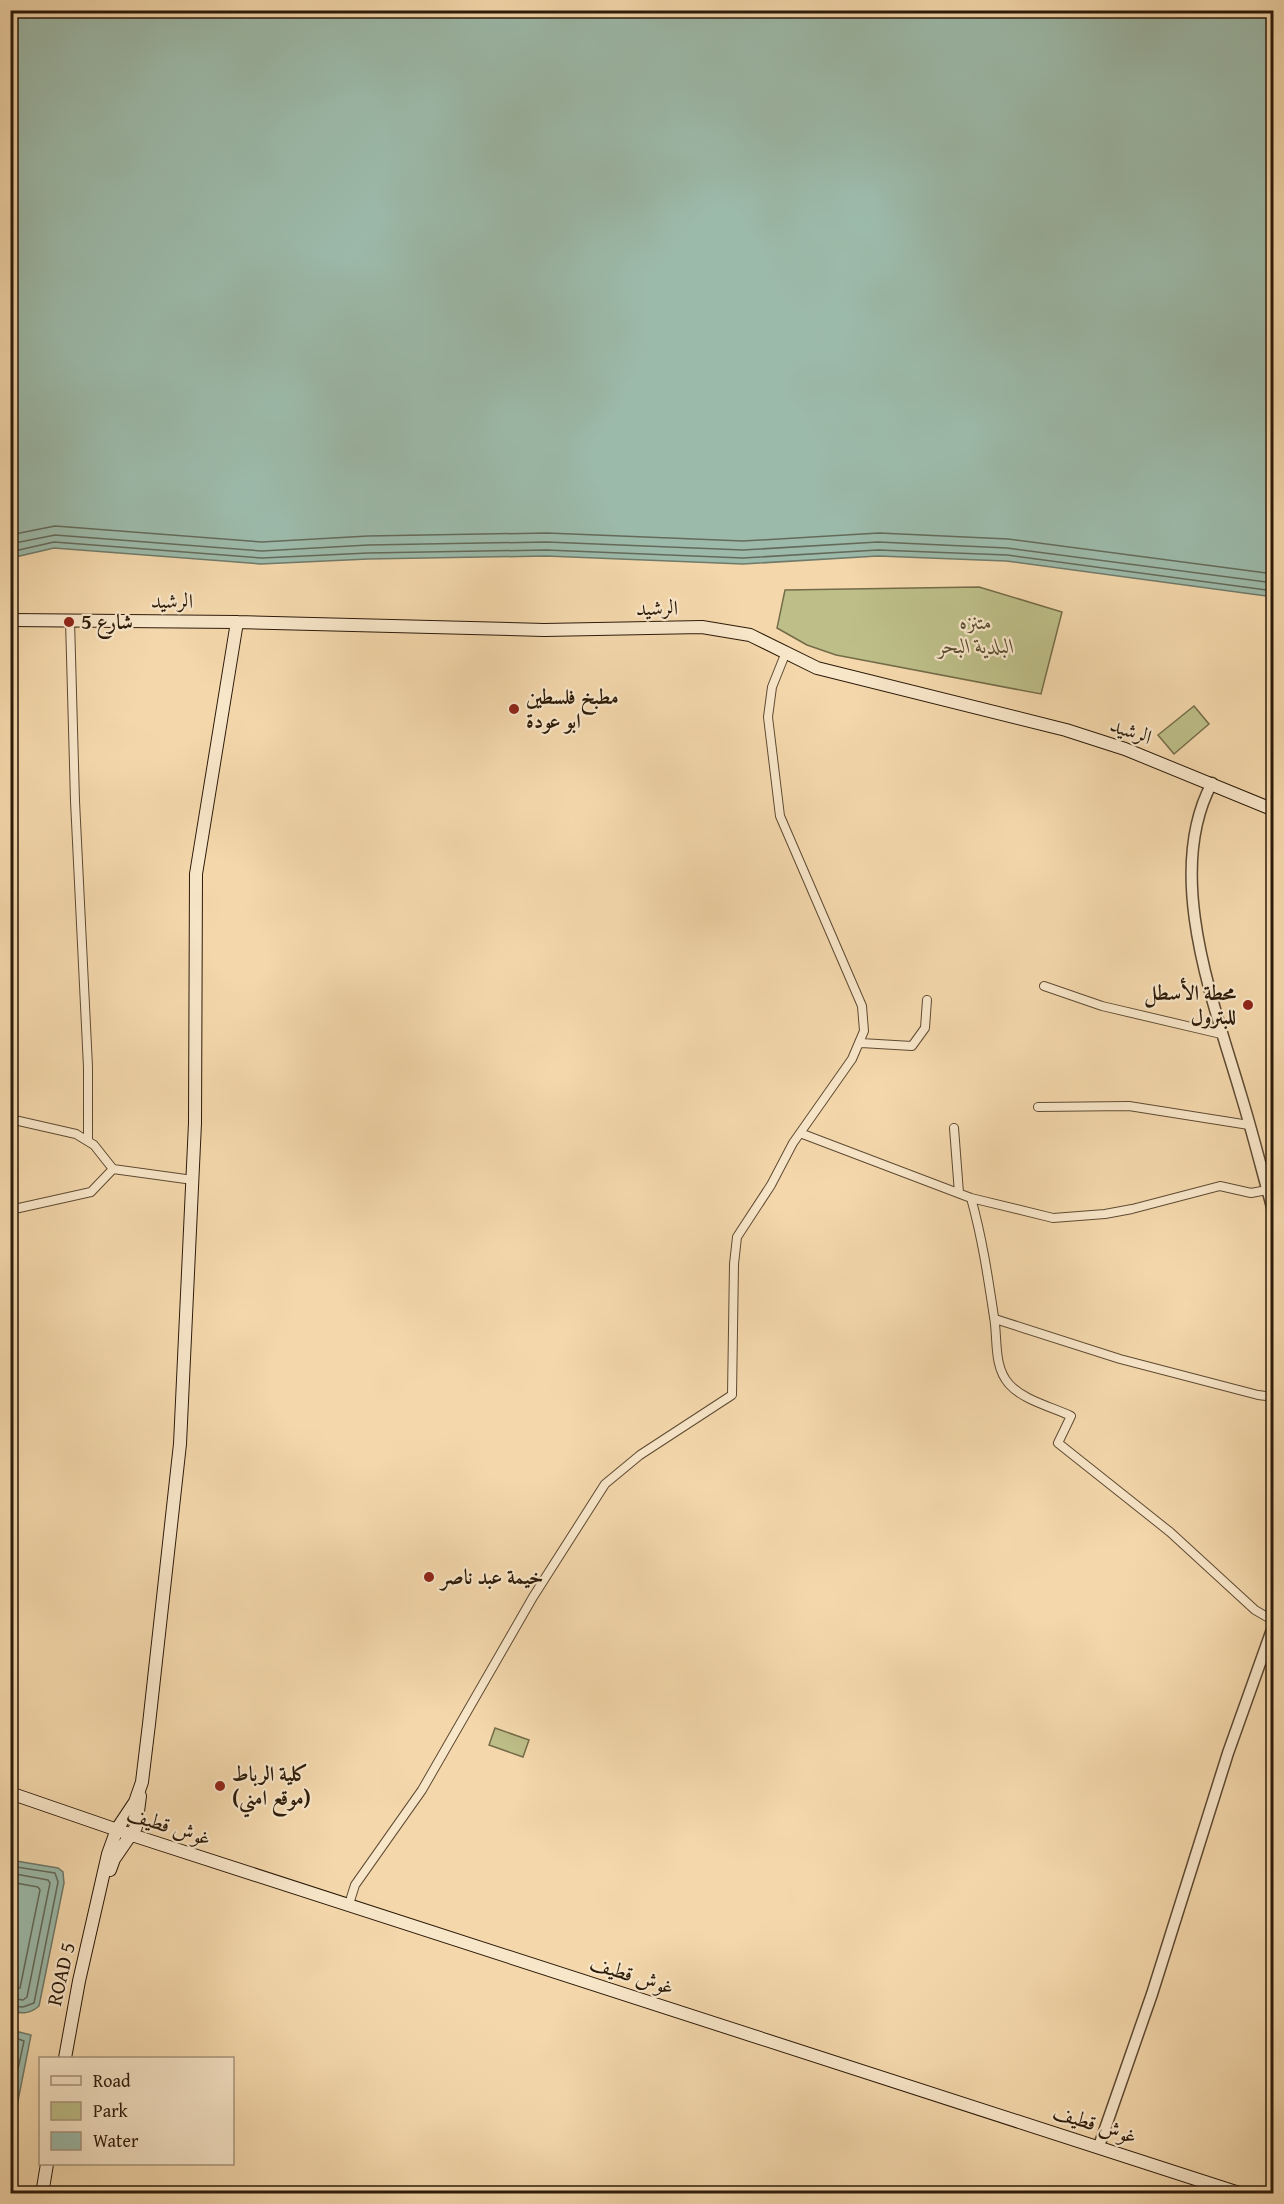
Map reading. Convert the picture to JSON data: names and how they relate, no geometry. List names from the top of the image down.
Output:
{
  "streets": {
    "main road": ["الرشيد", "غوش قطيف", "ROAD 5"]
  },
  "parks": ["متنزه البلدية البحر"],
  "places": [
    "شارع 5",
    "مطبخ فلسطين ابو عودة",
    "محطة الأسطل للبترول",
    "خيمة عبد ناصر",
    "كلية الرباط (موقع امني)"
  ],
  "legend": ["Road", "Park", "Water"]
}
